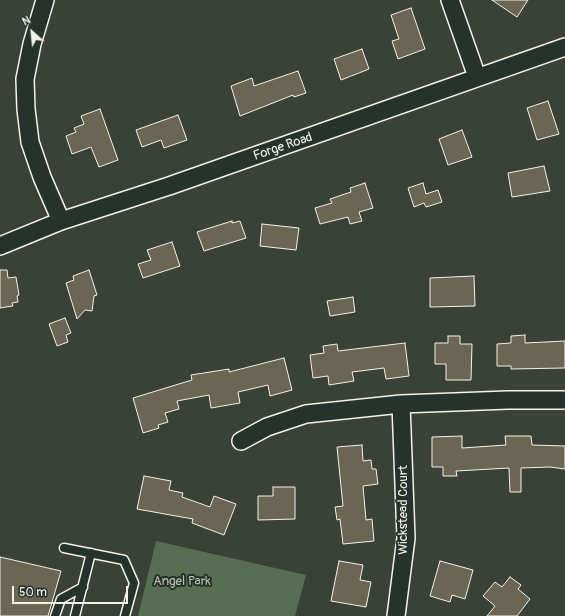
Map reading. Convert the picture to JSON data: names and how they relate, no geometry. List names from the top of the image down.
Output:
{
  "streets": {
    "street": ["Forge Road", "Wickstead Court"]
  },
  "parks": ["Angel Park"],
  "scale_bar": "50 m",
  "north": "top left"
}
